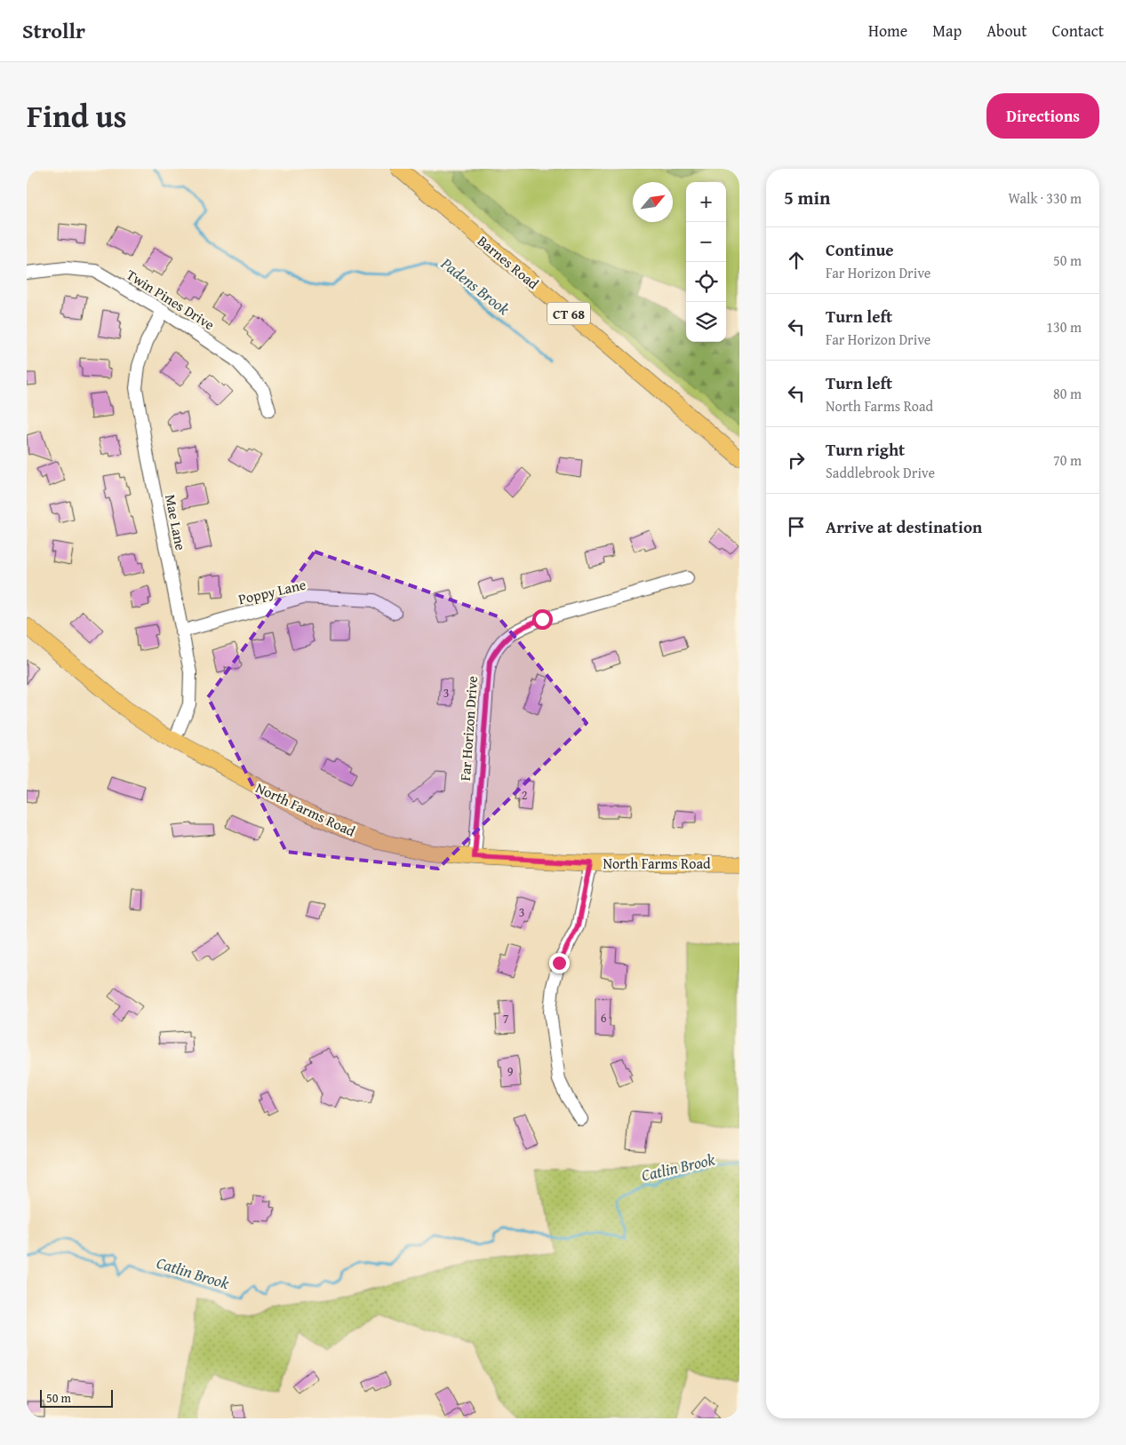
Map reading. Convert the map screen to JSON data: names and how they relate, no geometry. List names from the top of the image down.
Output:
{
  "streets": {
    "main road": ["Barnes Road", "CT 68", "North Farms Road"],
    "street": [
      "Twin Pines Drive",
      "Mae Lane",
      "Poppy Lane",
      "Far Horizon Drive"
    ]
  },
  "crossings": [
    ["Twin Pines Drive", "Mae Lane"],
    ["Mae Lane", "Poppy Lane"],
    ["Mae Lane", "North Farms Road"],
    ["Far Horizon Drive", "North Farms Road"]
  ],
  "water": ["Padens Brook", "Catlin Brook"],
  "house_numbers": [
    "3",
    "2",
    "3",
    "6",
    "7",
    "9"
  ],
  "scale_bar": "50 m",
  "north": "top right",
  "page": {
    "header": "Strollr",
    "nav": [
      "Home",
      "Map",
      "About",
      "Contact"
    ],
    "title": "Find us",
    "buttons": "Directions",
    "heading": ["5 min", "Walk · 330 m"],
    "map_buttons": ["+", "−"],
    "list": [
      ["Continue", "Far Horizon Drive", "50 m"],
      ["Turn left", "Far Horizon Drive", "130 m"],
      ["Turn left", "North Farms Road", "80 m"],
      ["Turn right", "Saddlebrook Drive", "70 m"],
      "Arrive at destination"
    ],
    "scale": "50 m"
  }
}
